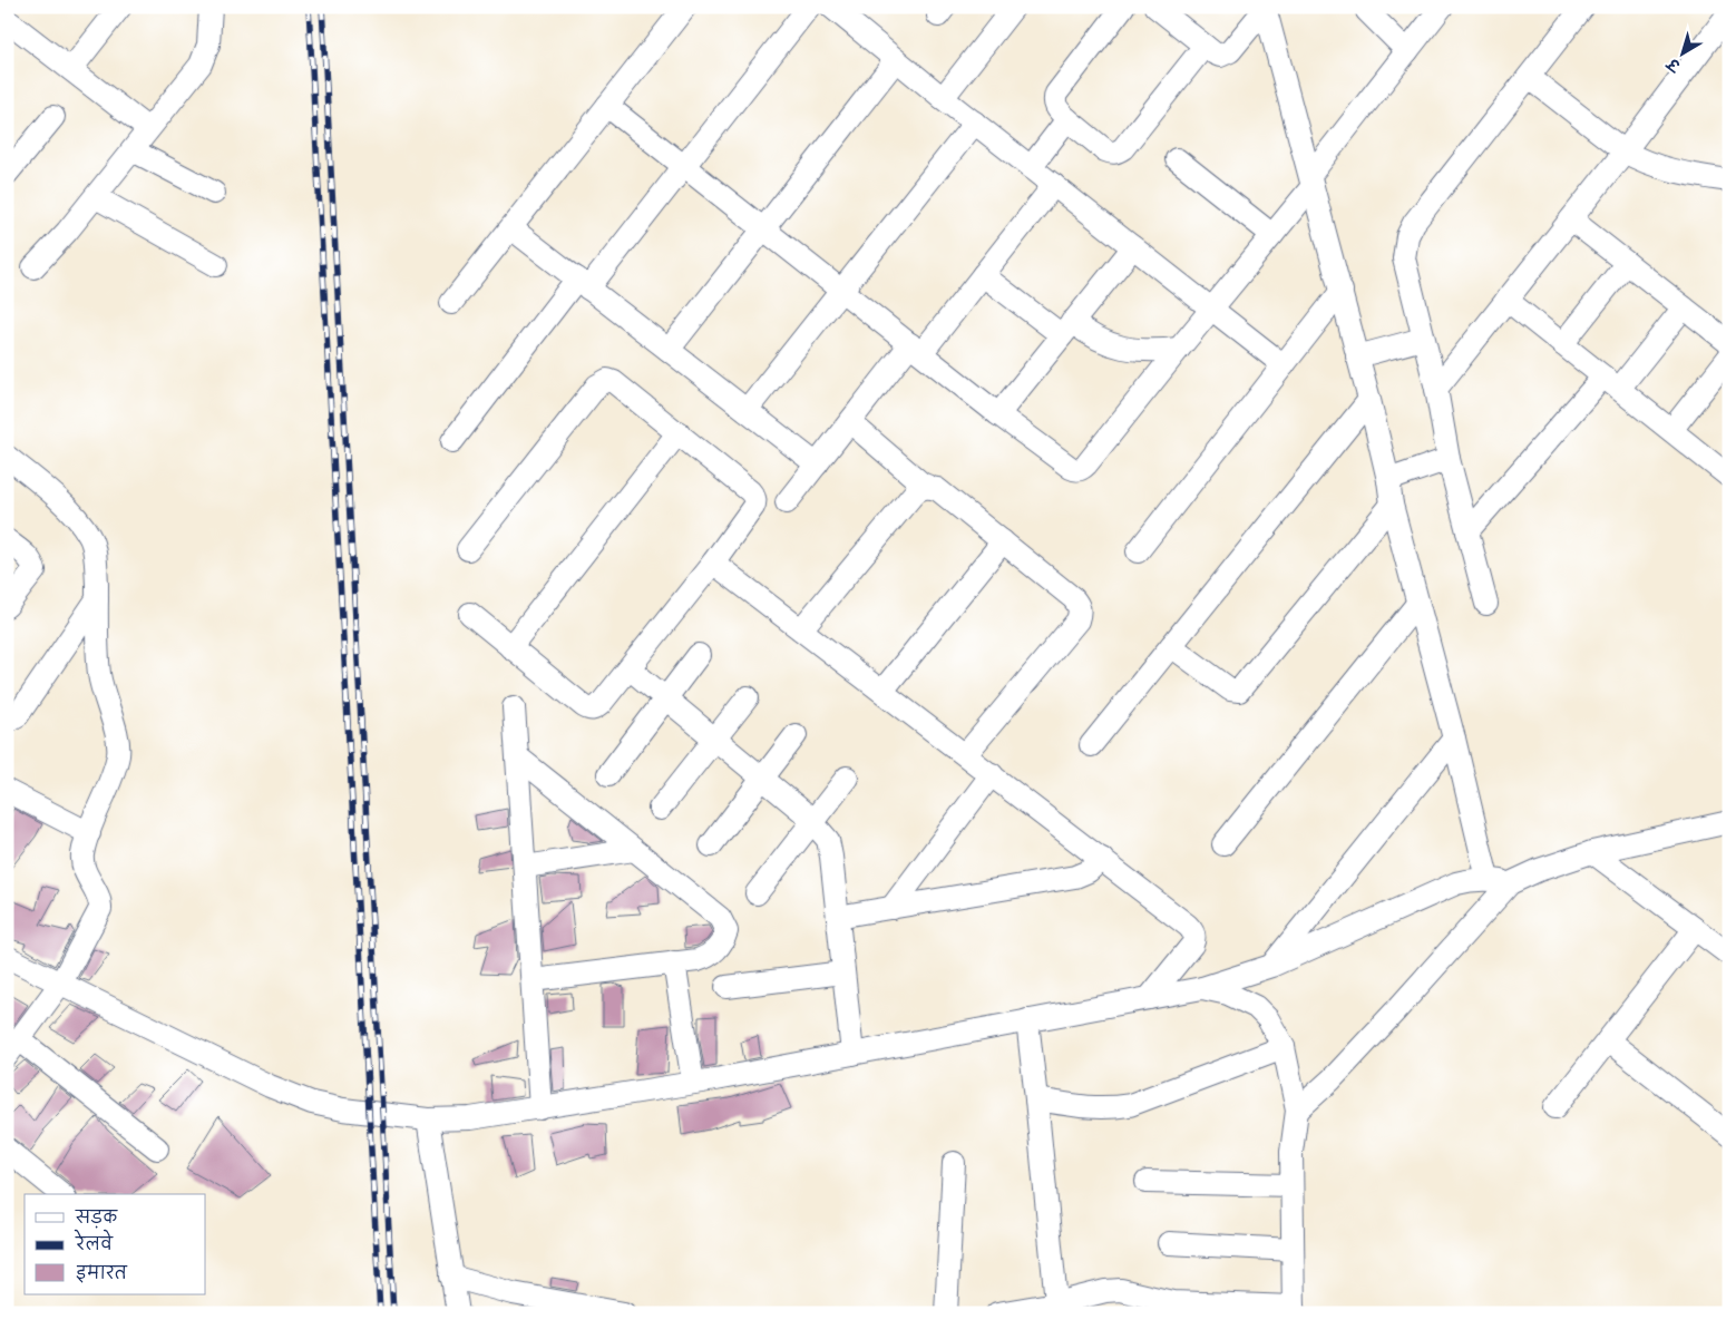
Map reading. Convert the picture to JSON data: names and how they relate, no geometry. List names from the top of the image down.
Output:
{
  "legend": ["सड़क", "रेलवे", "इमारत"],
  "north": "bottom left"
}
